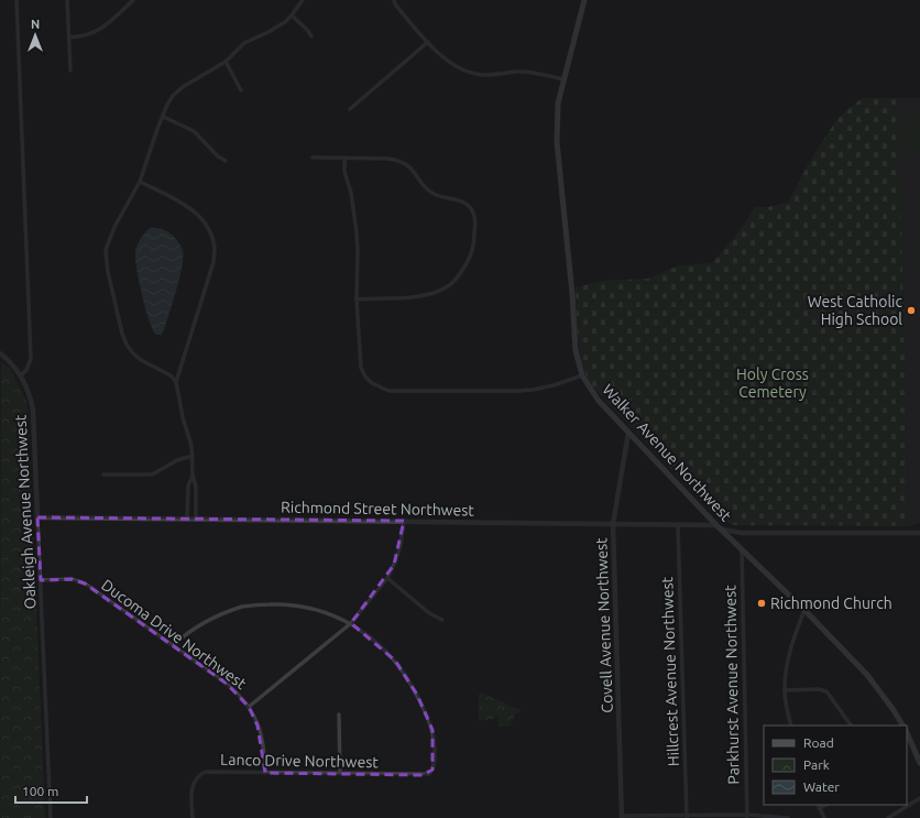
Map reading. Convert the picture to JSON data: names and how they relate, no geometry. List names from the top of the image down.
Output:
{
  "streets": {
    "main road": ["Walker Avenue Northwest"],
    "street": [
      "Richmond Street Northwest",
      "Oakleigh Avenue Northwest",
      "Covell Avenue Northwest",
      "Ducoma Drive Northwest",
      "Hillcrest Avenue Northwest",
      "Parkhurst Avenue Northwest",
      "Lanco Drive Northwest"
    ]
  },
  "crossings": [
    ["Walker Avenue Northwest", "Richmond Street Northwest"],
    ["Walker Avenue Northwest", "Covell Avenue Northwest"],
    ["Walker Avenue Northwest", "Parkhurst Avenue Northwest"],
    ["Richmond Street Northwest", "Oakleigh Avenue Northwest"],
    ["Richmond Street Northwest", "Covell Avenue Northwest"],
    ["Richmond Street Northwest", "Hillcrest Avenue Northwest"],
    ["Oakleigh Avenue Northwest", "Ducoma Drive Northwest"],
    ["Ducoma Drive Northwest", "Lanco Drive Northwest"]
  ],
  "parks": ["Holy Cross Cemetery"],
  "places": ["West Catholic High School", "Richmond Church"],
  "legend": ["Road", "Park", "Water"],
  "scale_bar": "100 m",
  "north": "top"
}
